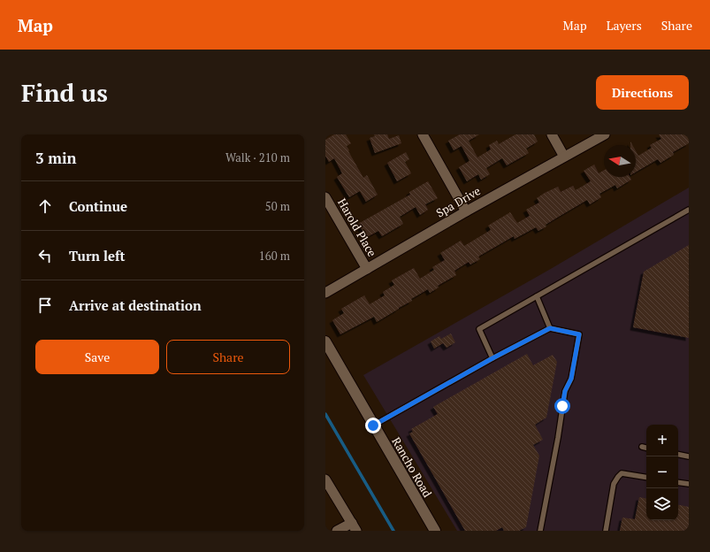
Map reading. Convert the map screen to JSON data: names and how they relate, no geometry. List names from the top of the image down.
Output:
{
  "streets": {
    "street": ["Spa Drive", "Harold Place", "Rancho Road"]
  },
  "crossings": [
    ["Spa Drive", "Harold Place"]
  ],
  "north": "left",
  "page": {
    "header": "Map",
    "nav": ["Map", "Layers", "Share"],
    "buttons": [
      "Directions",
      ["Save", "Share"]
    ],
    "title": "Find us",
    "heading": ["3 min", "Walk · 210 m"],
    "list": [
      ["Continue", "50 m"],
      ["Turn left", "160 m"],
      "Arrive at destination"
    ],
    "map_buttons": ["+", "−"]
  }
}
